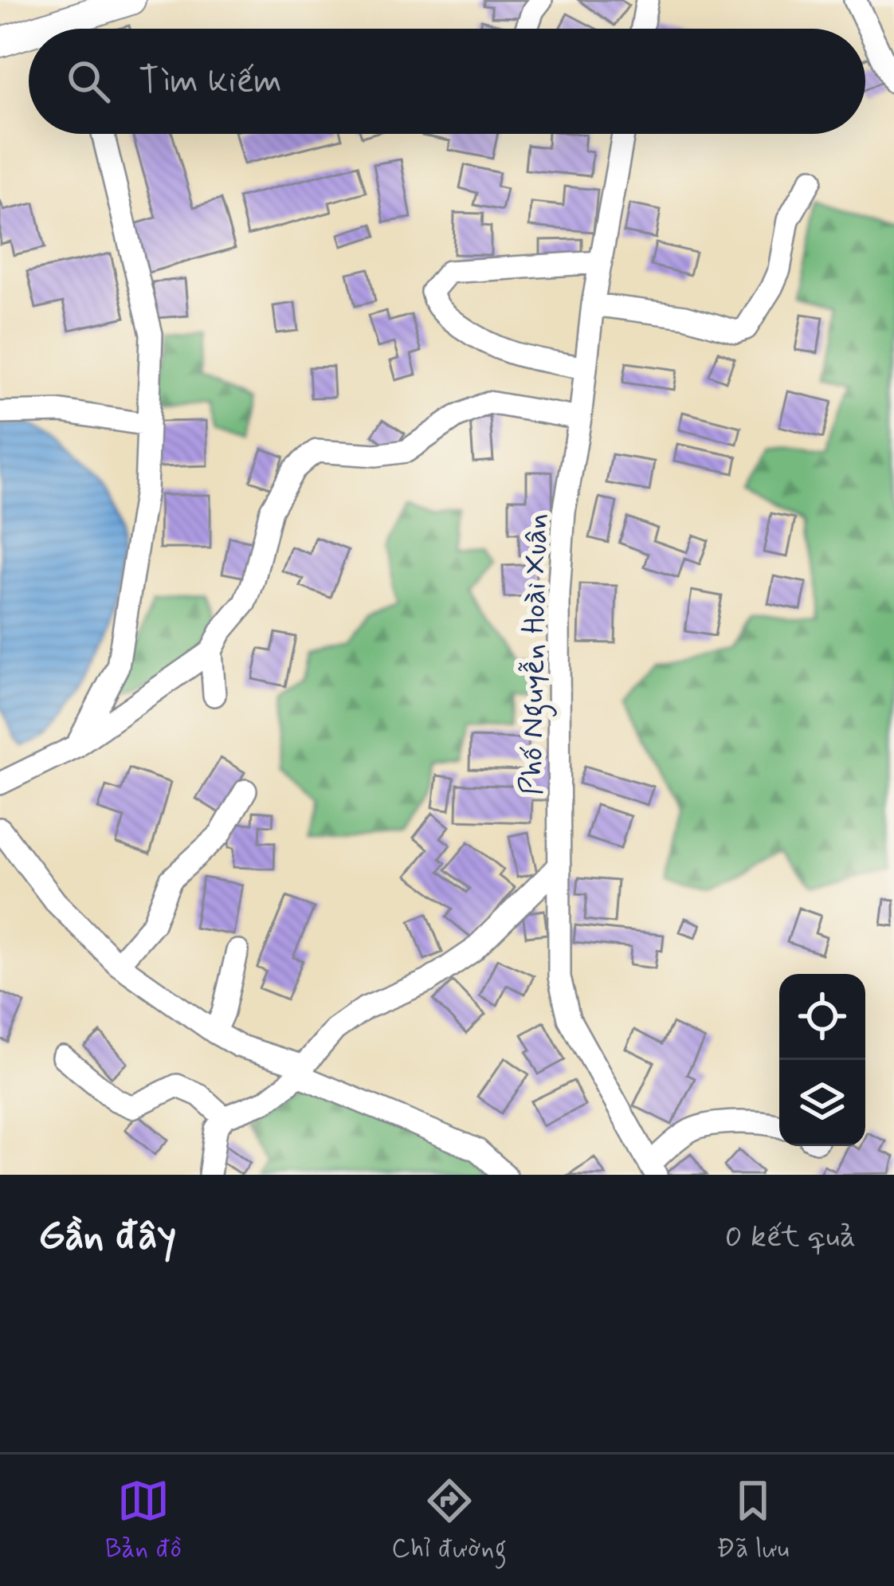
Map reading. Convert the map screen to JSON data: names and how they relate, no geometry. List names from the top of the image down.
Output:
{
  "streets": {
    "street": ["Phố Nguyễn Hoài Xuân"]
  },
  "page": {
    "search": "Tìm kiếm",
    "heading": ["Gần đây", "0 kết quả"],
    "nav": ["Bản đồ", "Chỉ đường", "Đã lưu"]
  }
}
